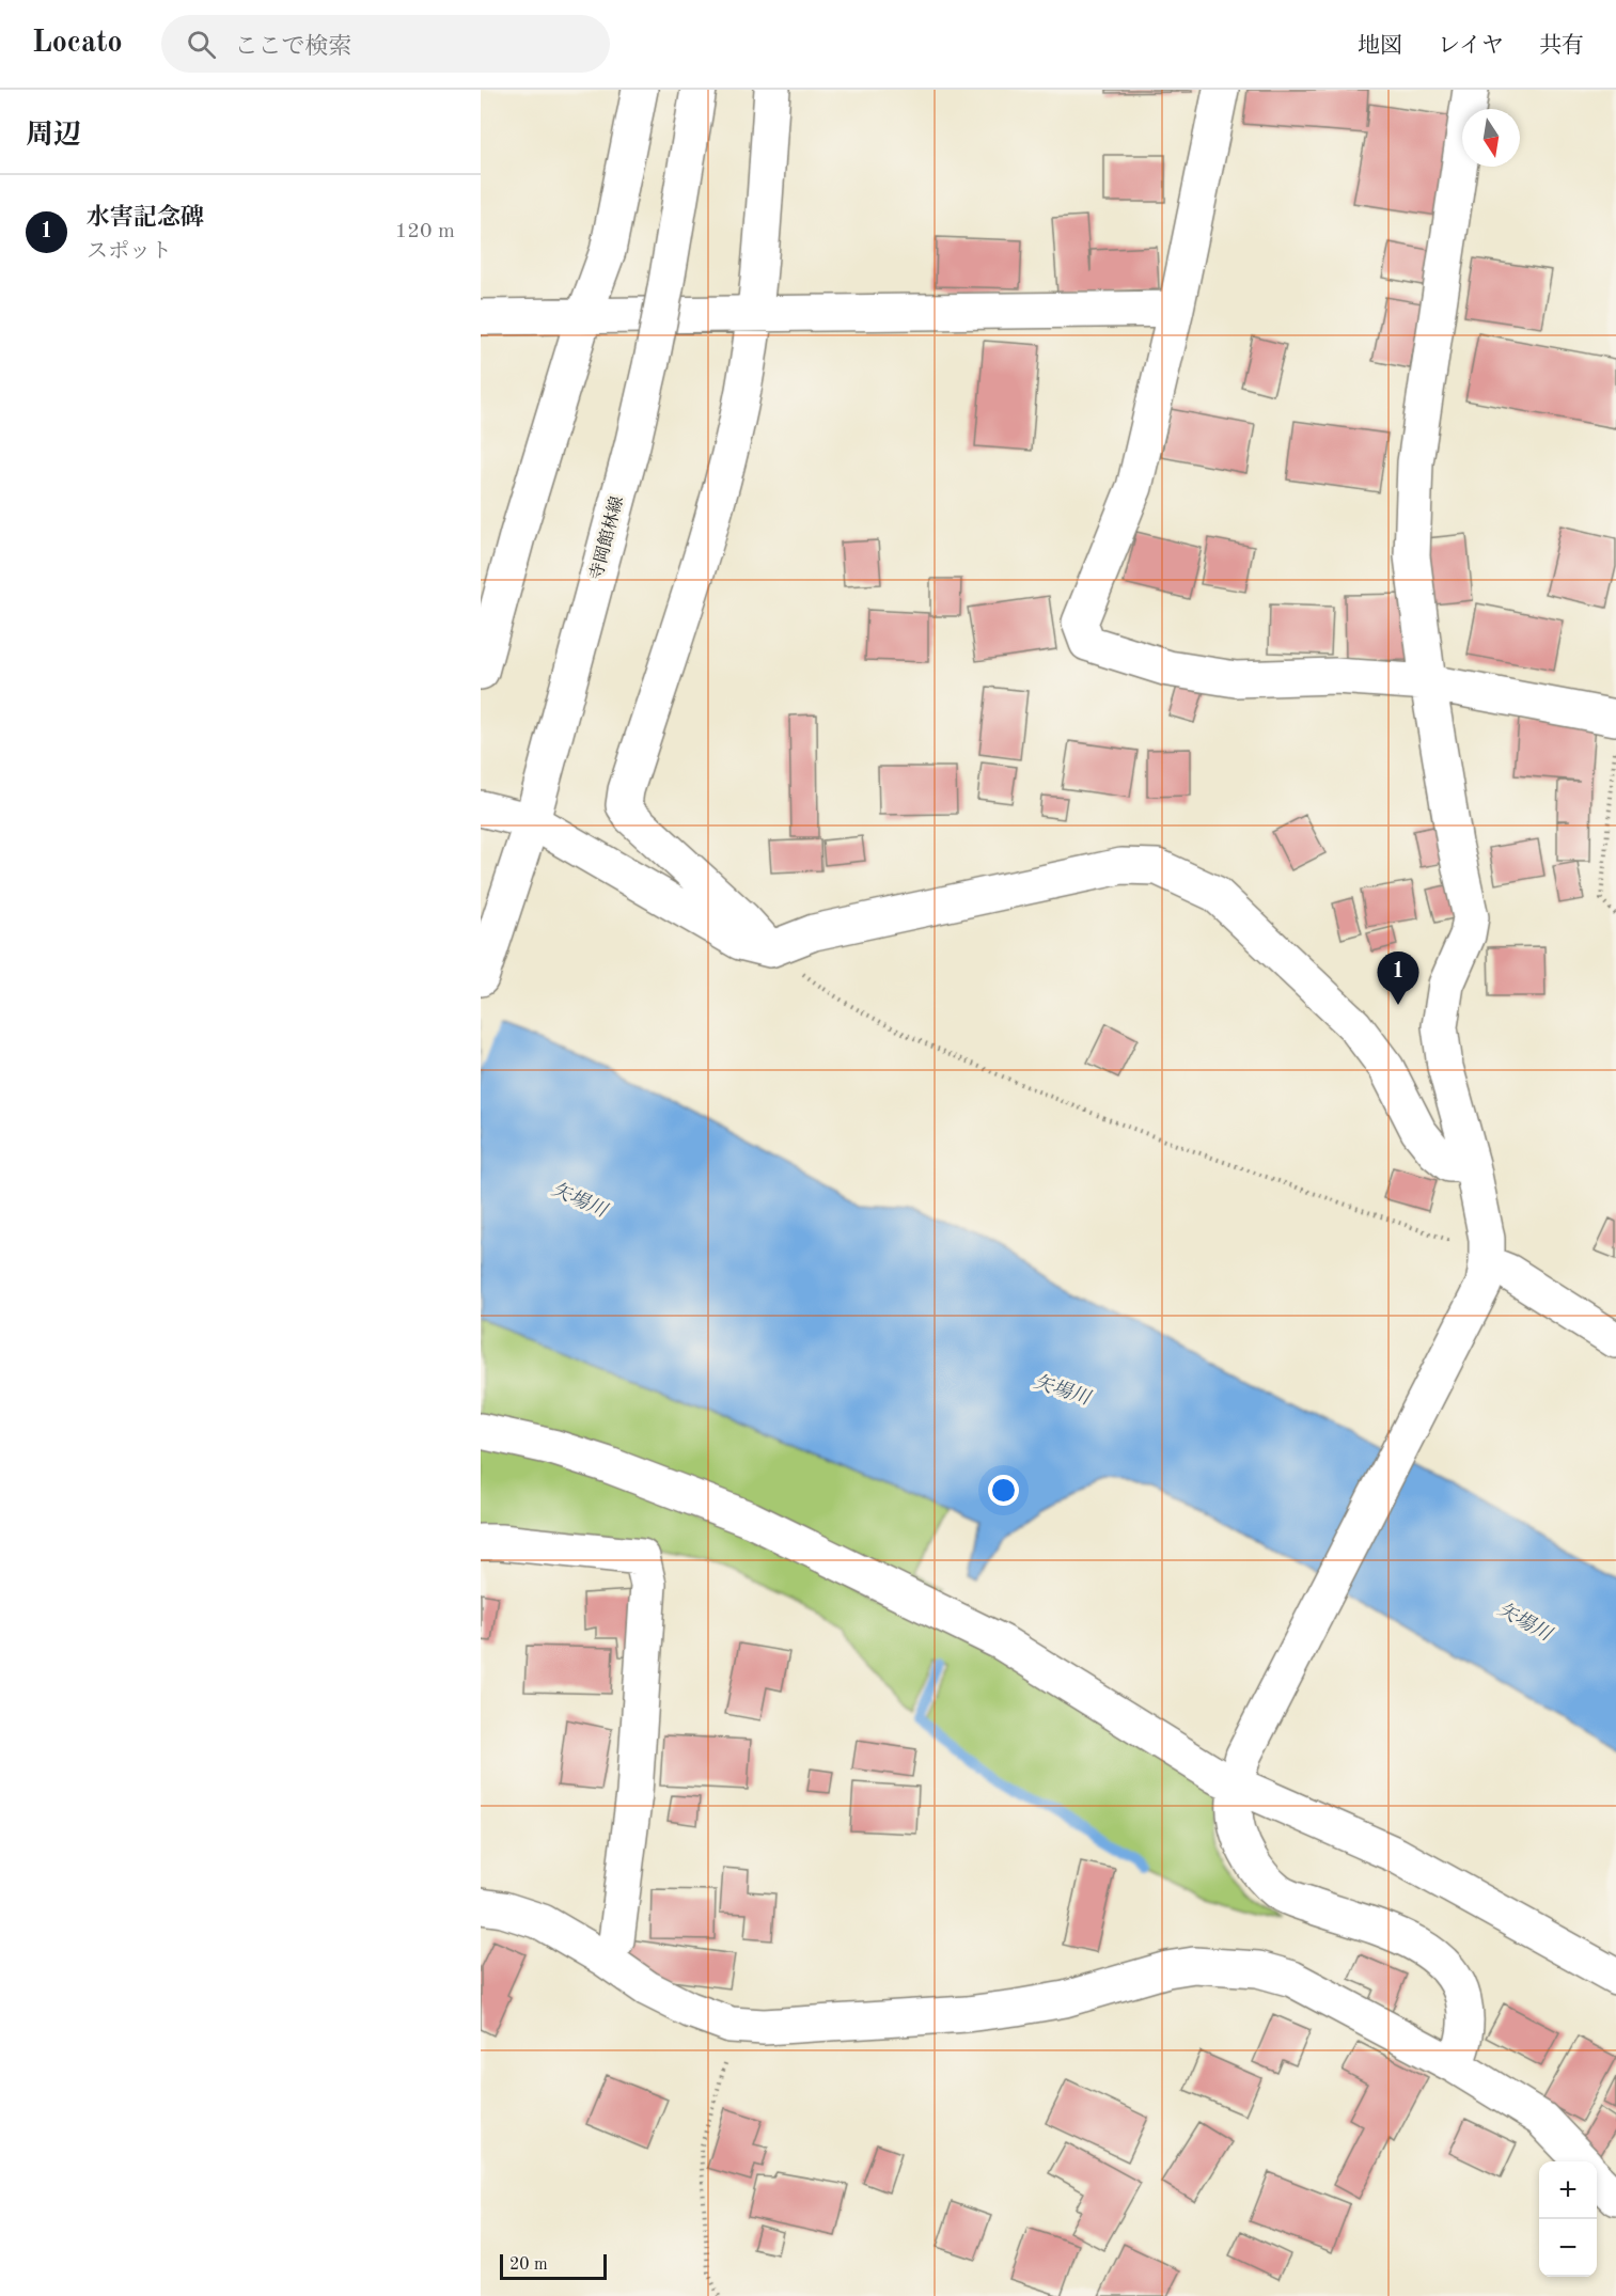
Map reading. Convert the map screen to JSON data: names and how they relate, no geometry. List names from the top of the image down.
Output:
{
  "streets": {
    "street": ["寺岡館林線"]
  },
  "water": ["矢場川"],
  "scale_bar": "20 m",
  "north": "bottom",
  "page": {
    "header": "Locato",
    "search": "ここで検索",
    "nav": ["地図", "レイヤ", "共有"],
    "heading": "周辺",
    "list": [
      {
        "mark": "1",
        "name": "水害記念碑",
        "note": "スポット",
        "value": "120 m"
      }
    ],
    "pins": "1",
    "map_buttons": ["+", "−"],
    "scale": "20 m"
  }
}
